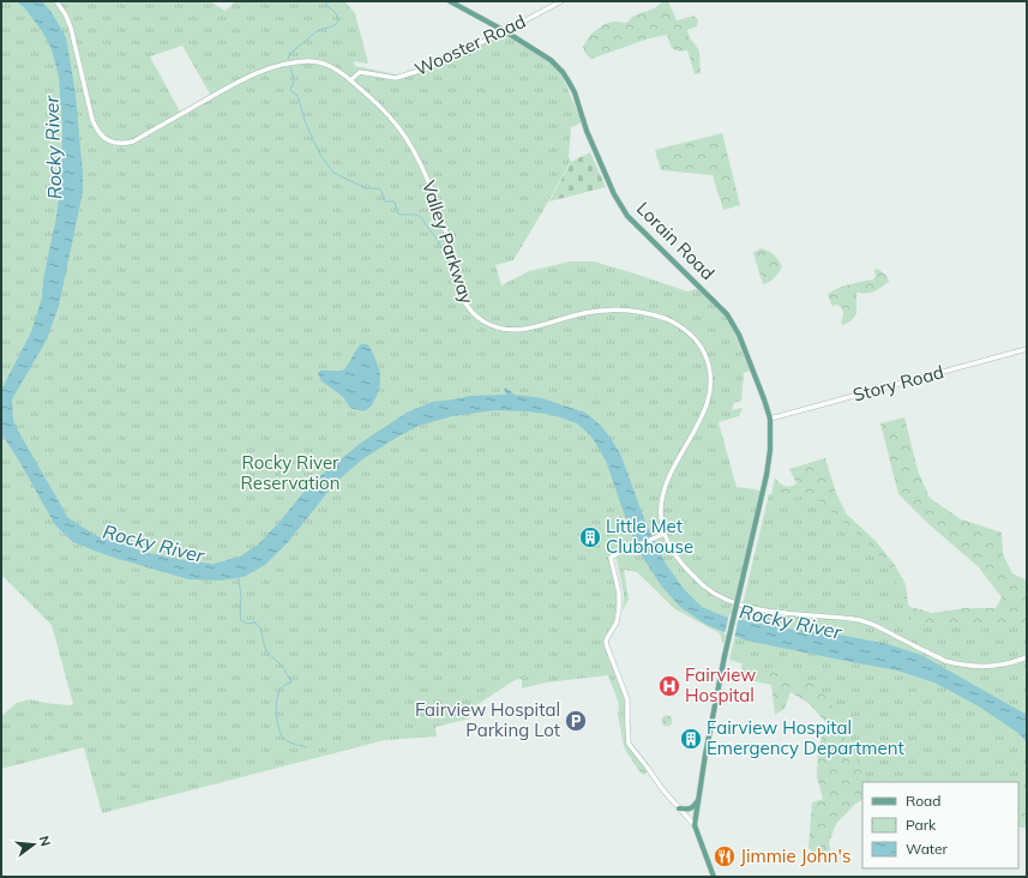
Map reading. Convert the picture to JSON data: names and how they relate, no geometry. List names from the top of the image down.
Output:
{
  "streets": {
    "main road": ["Lorain Road"],
    "street": ["Wooster Road", "Valley Parkway", "Story Road"]
  },
  "crossings": [
    ["Wooster Road", "Lorain Road"],
    ["Wooster Road", "Valley Parkway"],
    ["Lorain Road", "Story Road"]
  ],
  "water": ["Rocky River"],
  "parks": ["Rocky River Reservation"],
  "places": {
    "building": ["Little Met Clubhouse", "Fairview Hospital Emergency Department"],
    "hospital": ["Fairview Hospital"],
    "parking": ["Fairview Hospital Parking Lot"],
    "restaurant": ["Jimmie John's"]
  },
  "legend": ["Road", "Park", "Water"],
  "north": "right"
}
